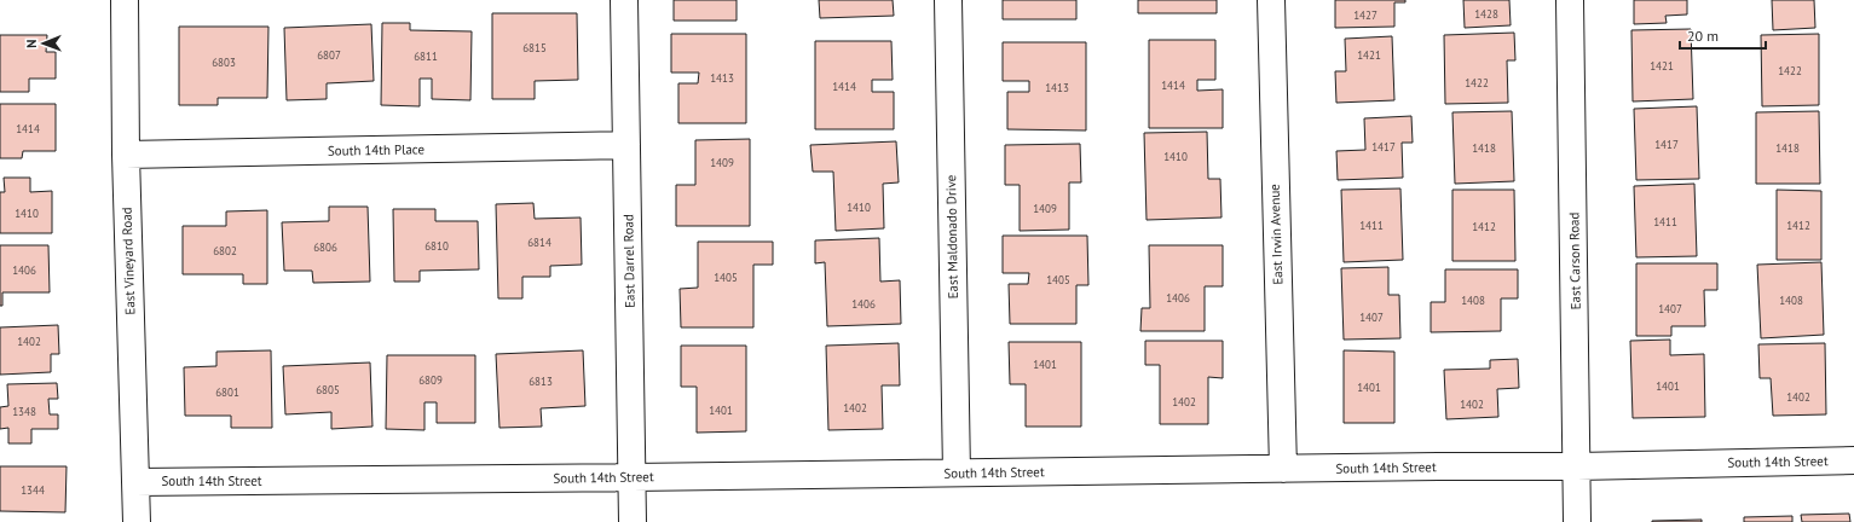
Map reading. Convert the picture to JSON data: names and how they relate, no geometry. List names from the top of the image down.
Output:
{
  "streets": {
    "street": [
      "South 14th Place",
      "East Irwin Avenue",
      "East Maldonado Drive",
      "East Vineyard Road",
      "East Darrel Road",
      "East Carson Road",
      "South 14th Street"
    ]
  },
  "crossings": [
    ["South 14th Place", "East Vineyard Road"],
    ["South 14th Place", "East Darrel Road"],
    ["East Irwin Avenue", "South 14th Street"],
    ["East Maldonado Drive", "South 14th Street"],
    ["East Vineyard Road", "South 14th Street"],
    ["East Darrel Road", "South 14th Street"],
    ["East Carson Road", "South 14th Street"]
  ],
  "house_numbers": [
    "1428",
    "1427",
    "6815",
    "6807",
    "1421",
    "6811",
    "6803",
    "1421",
    "1422",
    "1413",
    "1422",
    "1414",
    "1414",
    "1413",
    "1414",
    "1417",
    "1417",
    "1418",
    "1418",
    "1410",
    "1409",
    "1410",
    "1409",
    "1410",
    "1411",
    "1411",
    "1412",
    "1412",
    "6814",
    "6810",
    "6806",
    "6802",
    "1406",
    "1405",
    "1405",
    "1406",
    "1408",
    "1408",
    "1406",
    "1407",
    "1407",
    "1402",
    "1401",
    "6809",
    "6813",
    "1401",
    "1401",
    "6805",
    "6801",
    "1402",
    "1402",
    "1402",
    "1402",
    "1401",
    "1348",
    "1344"
  ],
  "scale_bar": "20 m",
  "north": "left"
}
